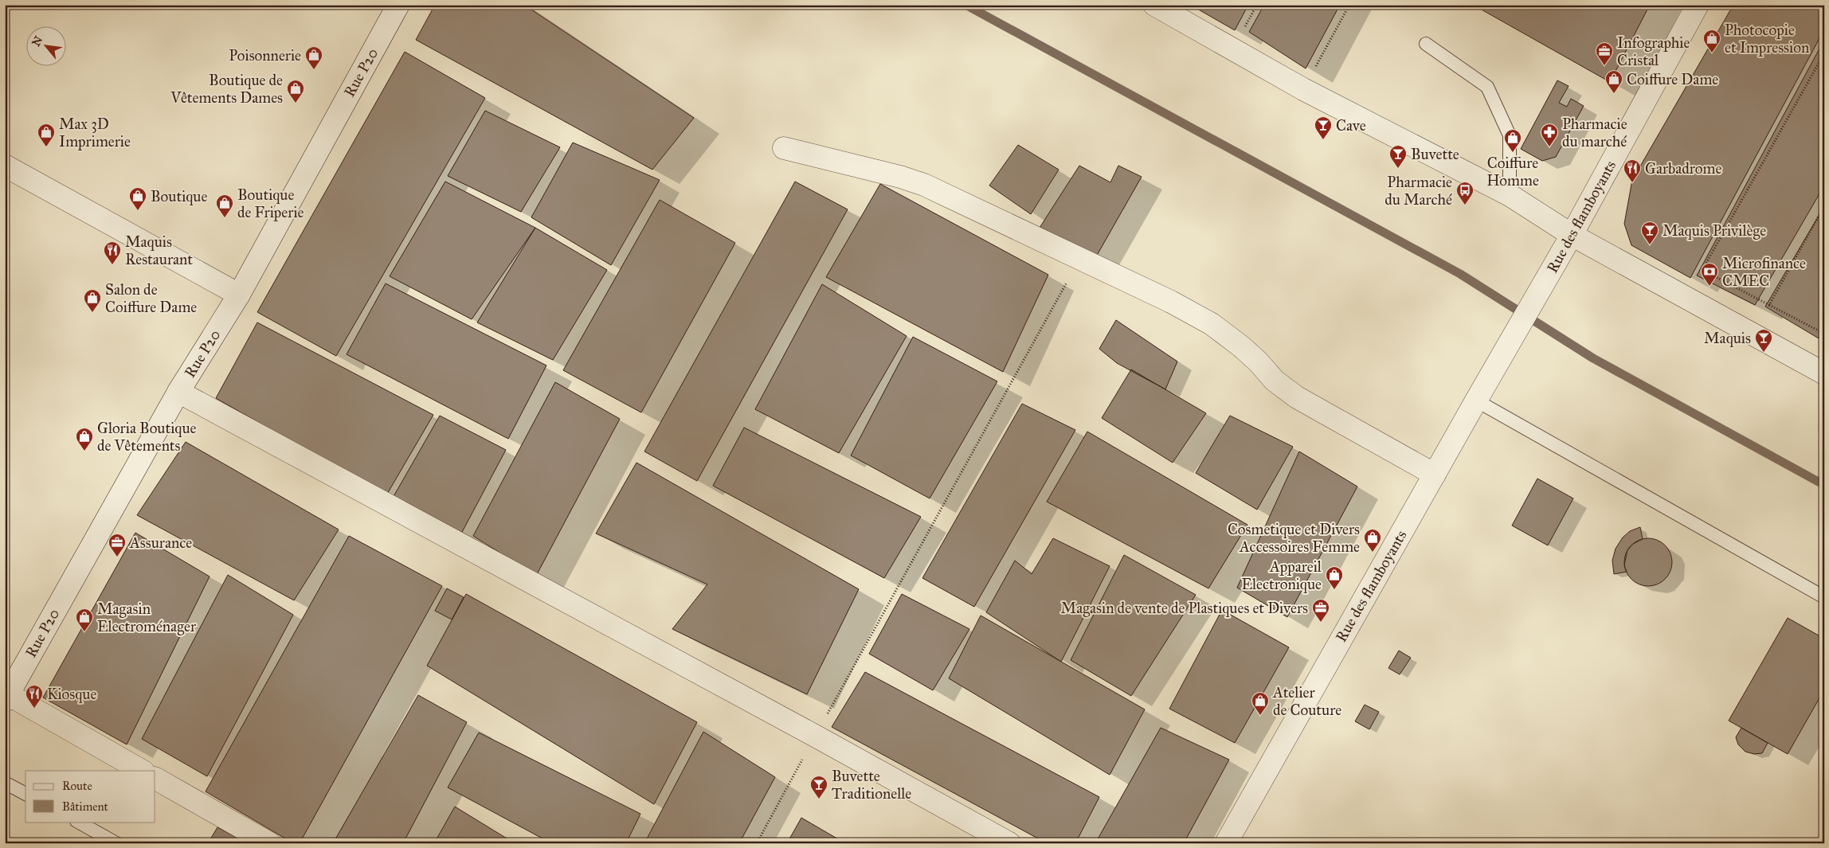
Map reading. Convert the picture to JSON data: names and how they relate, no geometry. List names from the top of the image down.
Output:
{
  "streets": {
    "street": ["Rue P20", "Rue des flamboyants"]
  },
  "places": {
    "shop": [
      "Photocopie et Impression",
      "Poisonnerie",
      "Coiffure Dame",
      "Boutique de Vêtements Dames",
      "Max 3D Imprimerie",
      "Coiffure Homme",
      "Boutique",
      "Boutique de Friperie",
      "Salon de Coiffure Dame",
      "Gloria Boutique de Vêtements",
      "Cosmetique et Divers Accessoires Femme",
      "Appareil Electronique",
      "Magasin Electroménager",
      "Atelier de Couture"
    ],
    "office": ["Infographie Cristal", "Assurance", "Magasin de vente de Plastiques et Divers"],
    "bar": [
      "Cave",
      "Buvette",
      "Maquis Privilège",
      "Maquis",
      "Buvette Traditionelle"
    ],
    "pharmacy": ["Pharmacie du marché"],
    "restaurant": ["Garbadrome", "Maquis Restaurant", "Kiosque"],
    "bus stop": ["Pharmacie du Marché"],
    "bank": ["Microfinance CMEC"]
  },
  "legend": ["Route", "Bâtiment"],
  "north": "top left"
}
